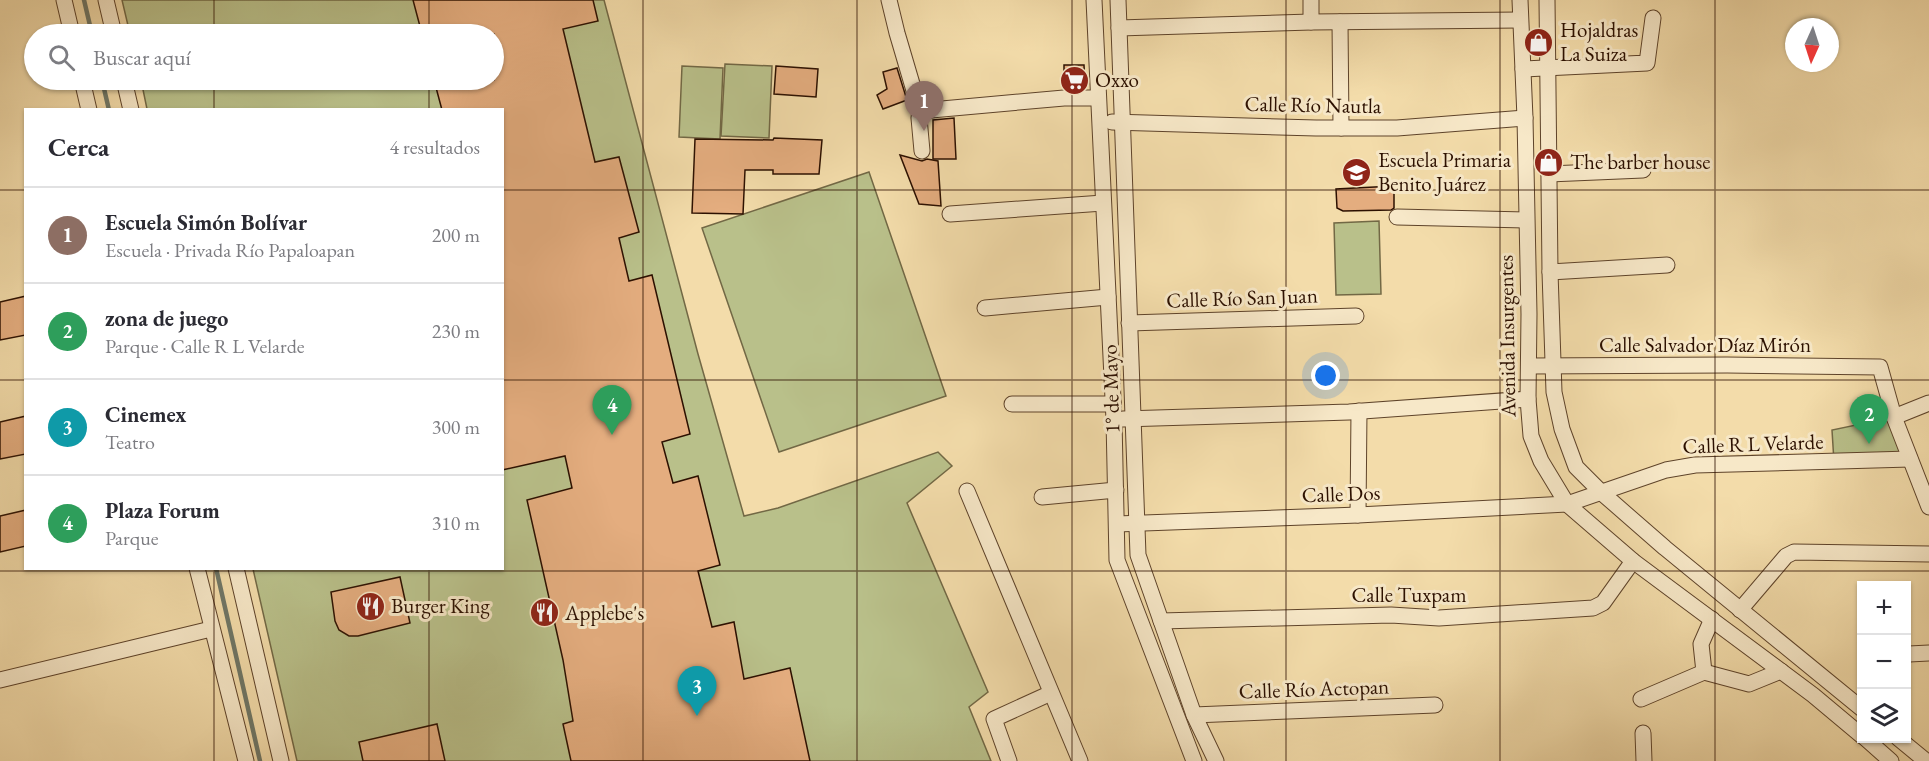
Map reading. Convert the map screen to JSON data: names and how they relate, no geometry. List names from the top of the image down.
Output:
{
  "streets": {
    "street": [
      "Calle Río Nautla",
      "Calle Río San Juan",
      "Avenida Insurgentes",
      "Calle Salvador Díaz Mirón",
      "1° de Mayo",
      "Calle R L Velarde",
      "Calle Dos",
      "Calle Tuxpam",
      "Calle Río Actopan"
    ]
  },
  "crossings": [
    ["Calle Río Nautla", "Avenida Insurgentes"],
    ["Calle Río Nautla", "1° de Mayo"],
    ["Calle Río San Juan", "1° de Mayo"],
    ["Avenida Insurgentes", "Calle Salvador Díaz Mirón"],
    ["Avenida Insurgentes", "Calle R L Velarde"],
    ["Avenida Insurgentes", "Calle Dos"],
    ["Avenida Insurgentes", "Calle Tuxpam"],
    ["1° de Mayo", "Calle Dos"],
    ["1° de Mayo", "Calle Tuxpam"],
    ["1° de Mayo", "Calle Río Actopan"],
    ["Calle R L Velarde", "Calle Dos"]
  ],
  "places": {
    "shop": ["Hojaldras La Suiza", "The barber house"],
    "supermarket": ["Oxxo"],
    "school or university": ["Escuela Primaria Benito Juárez"],
    "restaurant": ["Burger King", "Applebe's"]
  },
  "north": "bottom",
  "page": {
    "search": "Buscar aquí",
    "pins": [
      "1",
      "4",
      "2",
      "3"
    ],
    "heading": ["Cerca", "4 resultados"],
    "list": [
      {
        "mark": "1",
        "name": "Escuela Simón Bolívar",
        "note": "Escuela · Privada Río Papaloapan",
        "value": "200 m"
      },
      {
        "mark": "2",
        "name": "zona de juego",
        "note": "Parque · Calle R L Velarde",
        "value": "230 m"
      },
      {
        "mark": "3",
        "name": "Cinemex",
        "note": "Teatro",
        "value": "300 m"
      },
      {
        "mark": "4",
        "name": "Plaza Forum",
        "note": "Parque",
        "value": "310 m"
      }
    ],
    "map_buttons": ["+", "−"]
  }
}
